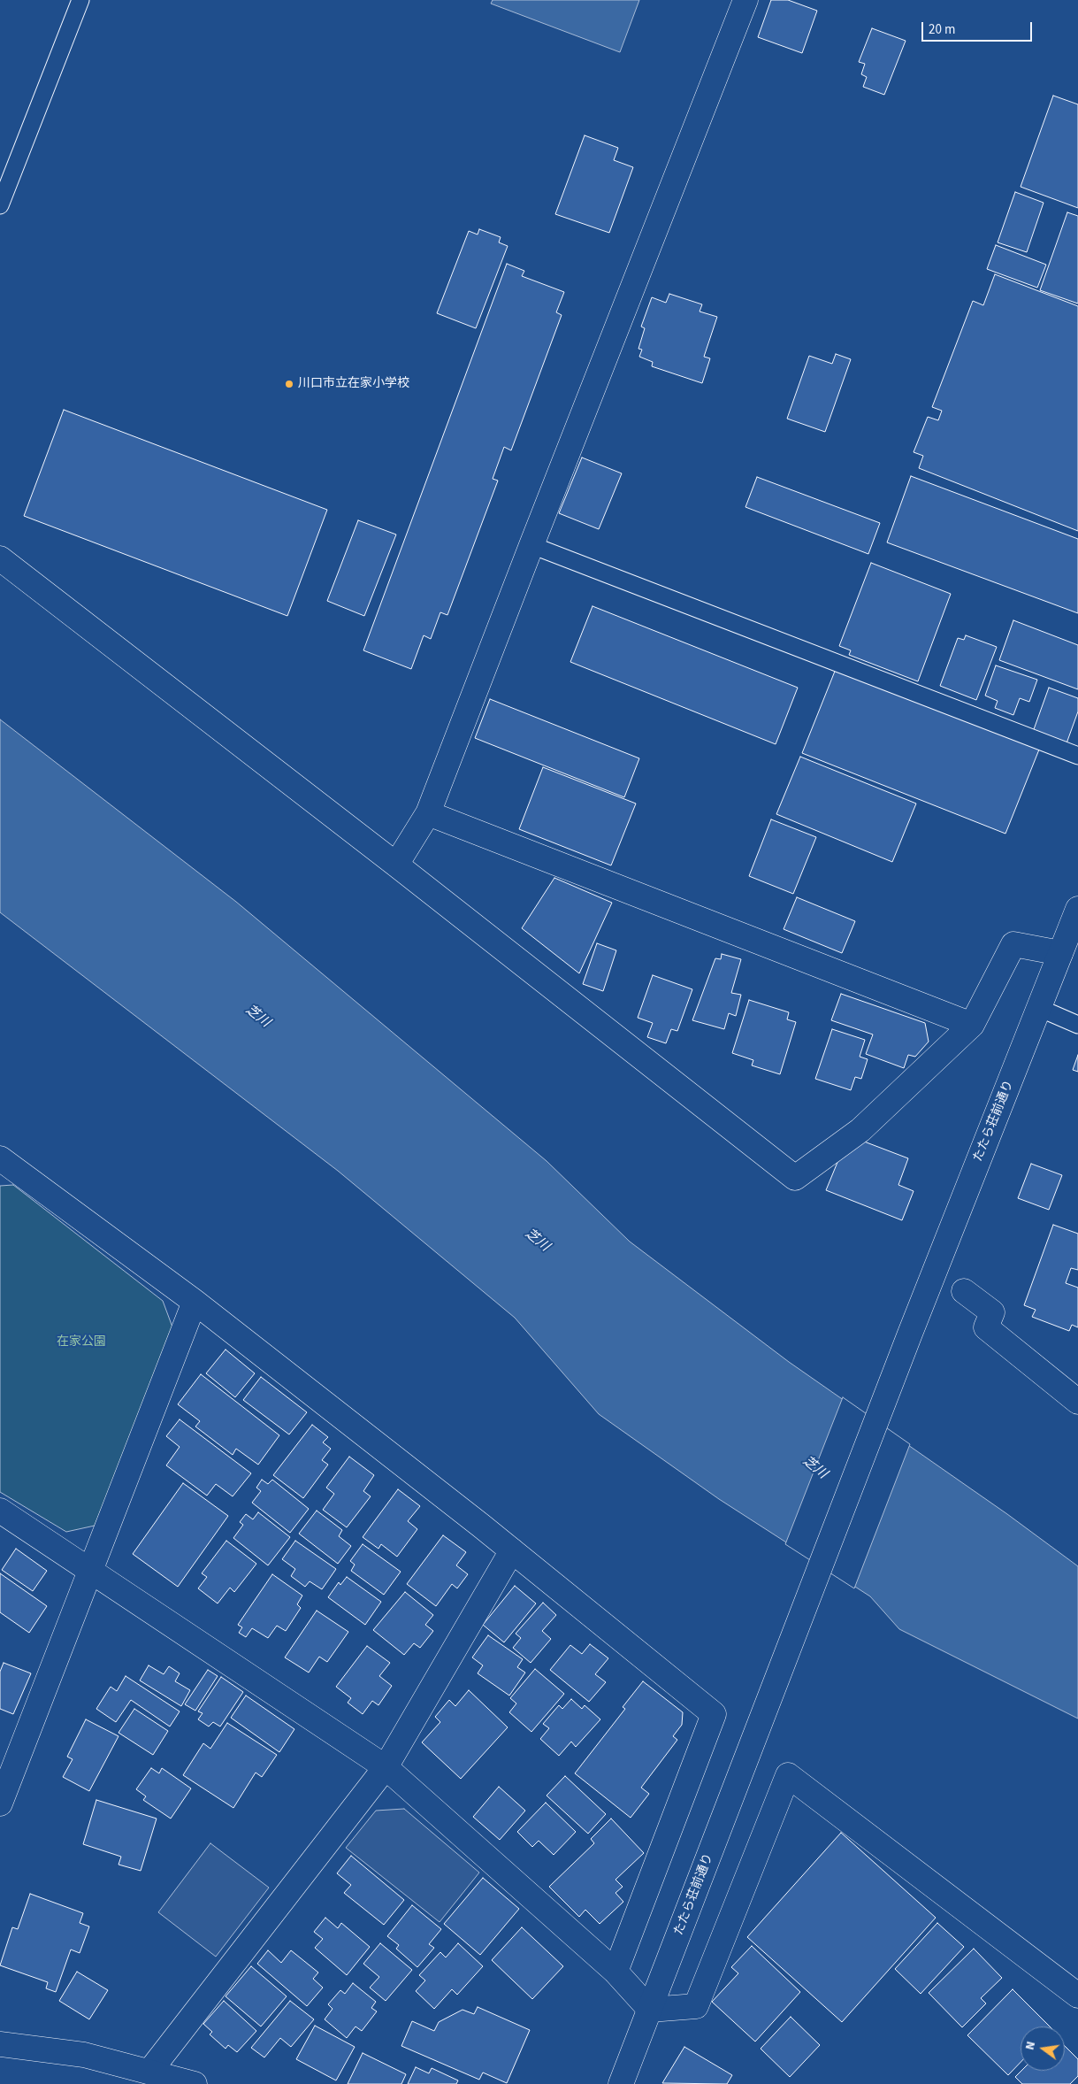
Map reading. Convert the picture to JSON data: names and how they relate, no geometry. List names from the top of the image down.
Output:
{
  "streets": {
    "street": ["たたら荘前通り"]
  },
  "water": ["芝川"],
  "parks": ["在家公園"],
  "places": ["川口市立在家小学校"],
  "scale_bar": "20 m",
  "north": "left"
}
